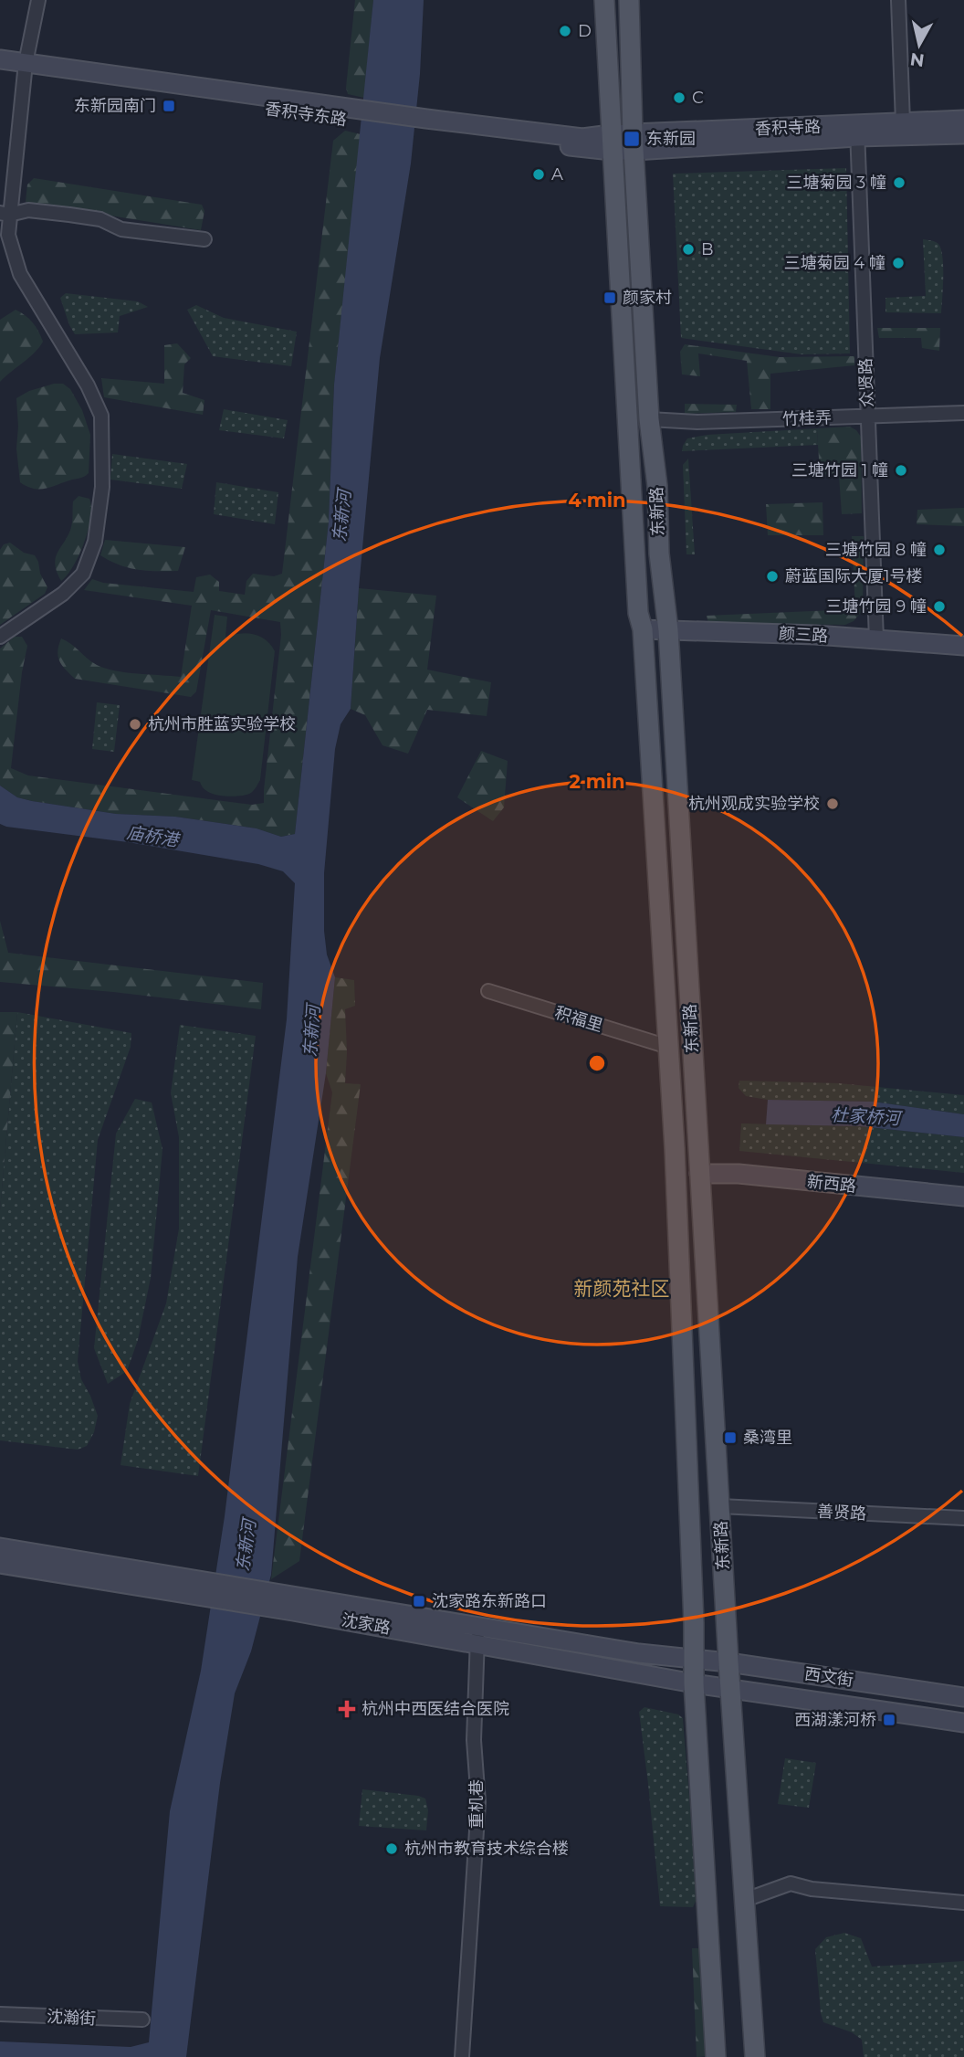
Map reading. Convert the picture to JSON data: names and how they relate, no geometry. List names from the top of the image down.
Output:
{
  "streets": {
    "main road": [
      "香积寺东路",
      "香积寺路",
      "东新路",
      "颜三路",
      "新西路",
      "沈家路",
      "西文街"
    ],
    "street": [
      "众贤路",
      "竹桂弄",
      "积福里",
      "善贤路",
      "重机巷",
      "沈瀚街"
    ]
  },
  "crossings": [
    ["香积寺东路", "香积寺路"],
    ["香积寺东路", "东新路"],
    ["香积寺路", "众贤路"],
    ["香积寺路", "东新路"],
    ["众贤路", "竹桂弄"],
    ["众贤路", "颜三路"],
    ["竹桂弄", "东新路"],
    ["东新路", "颜三路"],
    ["东新路", "积福里"],
    ["东新路", "新西路"],
    ["东新路", "善贤路"],
    ["东新路", "沈家路"],
    ["东新路", "西文街"],
    ["沈家路", "西文街"],
    ["沈家路", "重机巷"]
  ],
  "districts": ["新颜苑社区"],
  "water": ["东新河", "庙桥港", "杜家桥河"],
  "places": {
    "other": [
      "D",
      "C",
      "A",
      "三塘菊园 3 幢",
      "B",
      "三塘菊园 4 幢",
      "三塘竹园 1 幢",
      "三塘竹园 8 幢",
      "蔚蓝国际大厦1号楼",
      "三塘竹园 9 幢",
      "杭州市胜蓝实验学校",
      "杭州观成实验学校",
      "杭州市教育技术综合楼"
    ],
    "transit": [
      "东新园南门",
      "东新园",
      "颜家村",
      "桑湾里",
      "沈家路东新路口",
      "西湖漾河桥"
    ],
    "health": ["杭州中西医结合医院"]
  },
  "north": "bottom",
  "rings": ["4 min", "2 min"]
}
